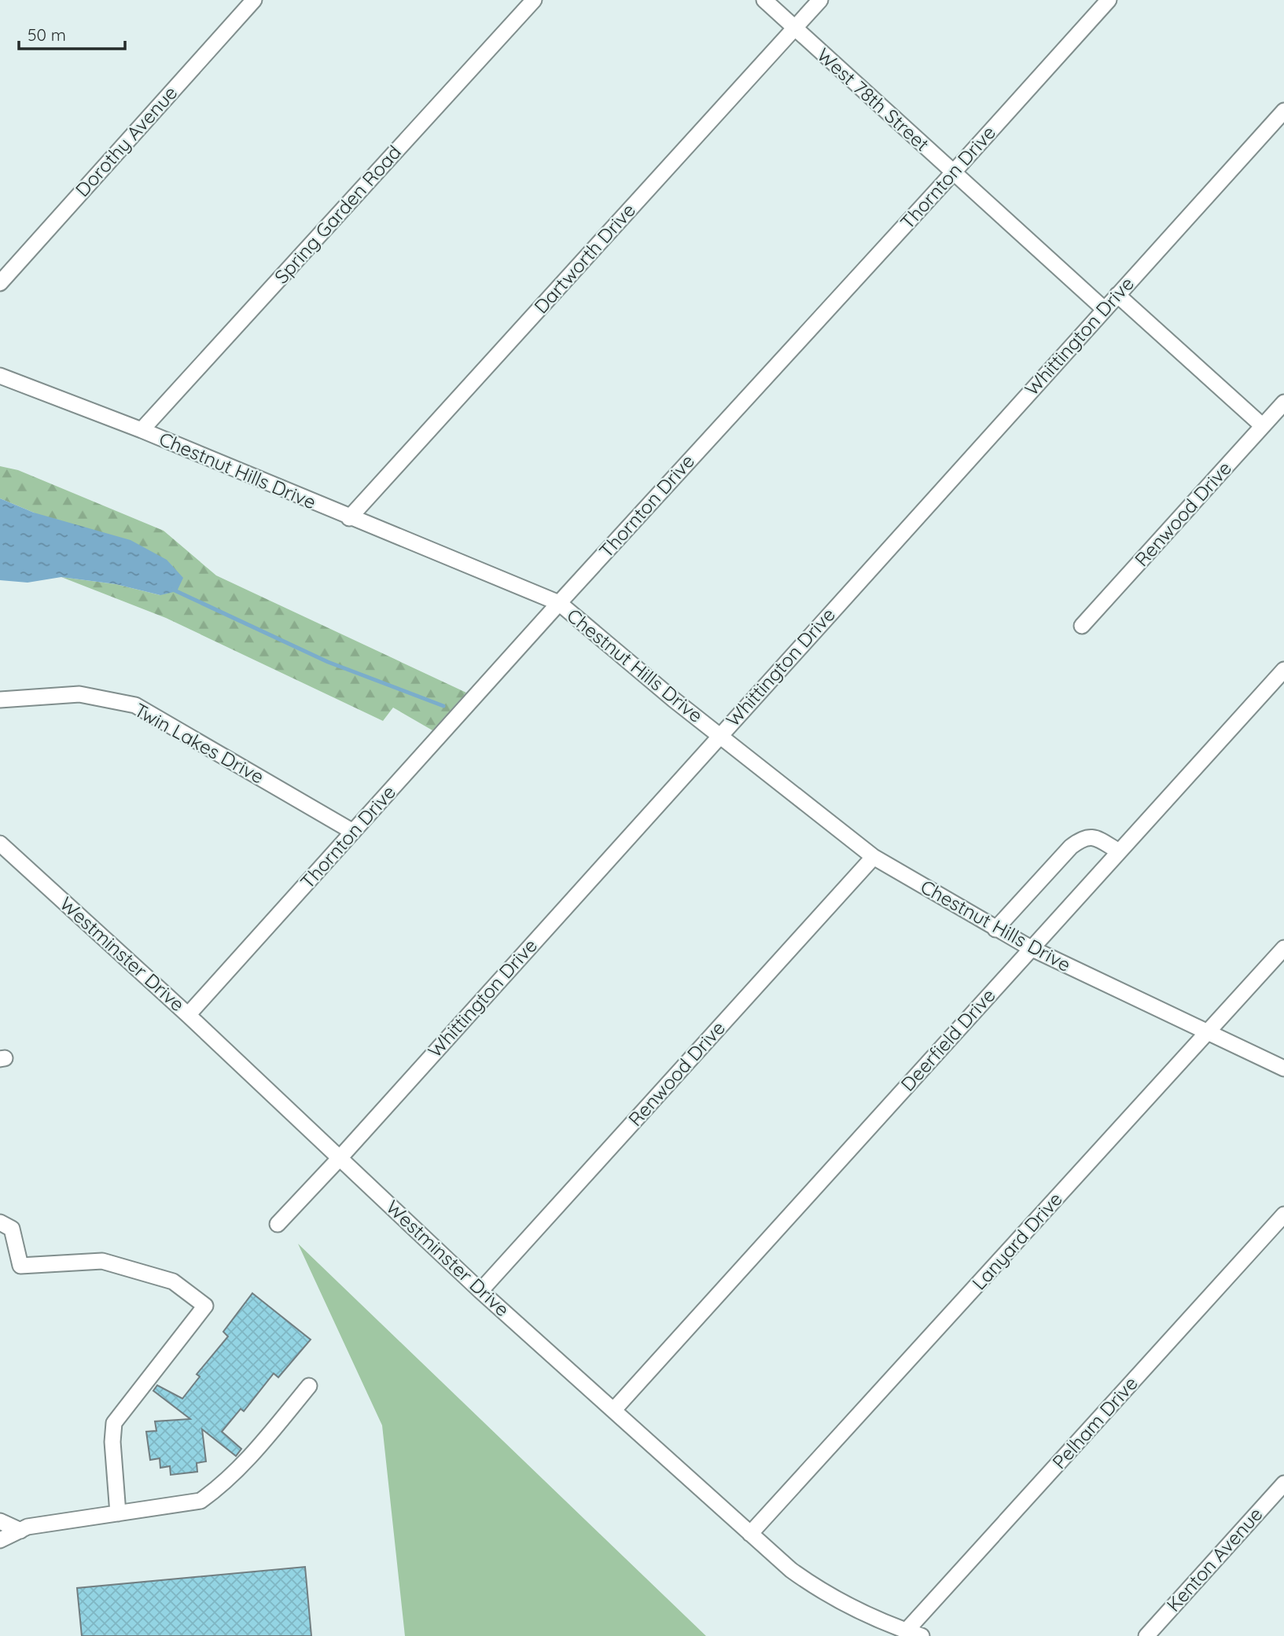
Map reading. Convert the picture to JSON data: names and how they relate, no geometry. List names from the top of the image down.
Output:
{
  "streets": {
    "street": [
      "West 78th Street",
      "Dorothy Avenue",
      "Thornton Drive",
      "Spring Garden Road",
      "Dartworth Drive",
      "Whittington Drive",
      "Chestnut Hills Drive",
      "Renwood Drive",
      "Twin Lakes Drive",
      "Westminster Drive",
      "Deerfield Drive",
      "Lanyard Drive",
      "Pelham Drive",
      "Kenton Avenue"
    ]
  },
  "crossings": [
    ["West 78th Street", "Thornton Drive"],
    ["West 78th Street", "Dartworth Drive"],
    ["West 78th Street", "Whittington Drive"],
    ["Thornton Drive", "Chestnut Hills Drive"],
    ["Thornton Drive", "Twin Lakes Drive"],
    ["Thornton Drive", "Westminster Drive"],
    ["Spring Garden Road", "Chestnut Hills Drive"],
    ["Dartworth Drive", "Chestnut Hills Drive"],
    ["Whittington Drive", "Chestnut Hills Drive"],
    ["Whittington Drive", "Westminster Drive"],
    ["Chestnut Hills Drive", "Renwood Drive"],
    ["Chestnut Hills Drive", "Deerfield Drive"],
    ["Chestnut Hills Drive", "Lanyard Drive"],
    ["Renwood Drive", "Westminster Drive"],
    ["Westminster Drive", "Deerfield Drive"],
    ["Westminster Drive", "Lanyard Drive"],
    ["Westminster Drive", "Pelham Drive"]
  ],
  "scale_bar": "50 m"
}
